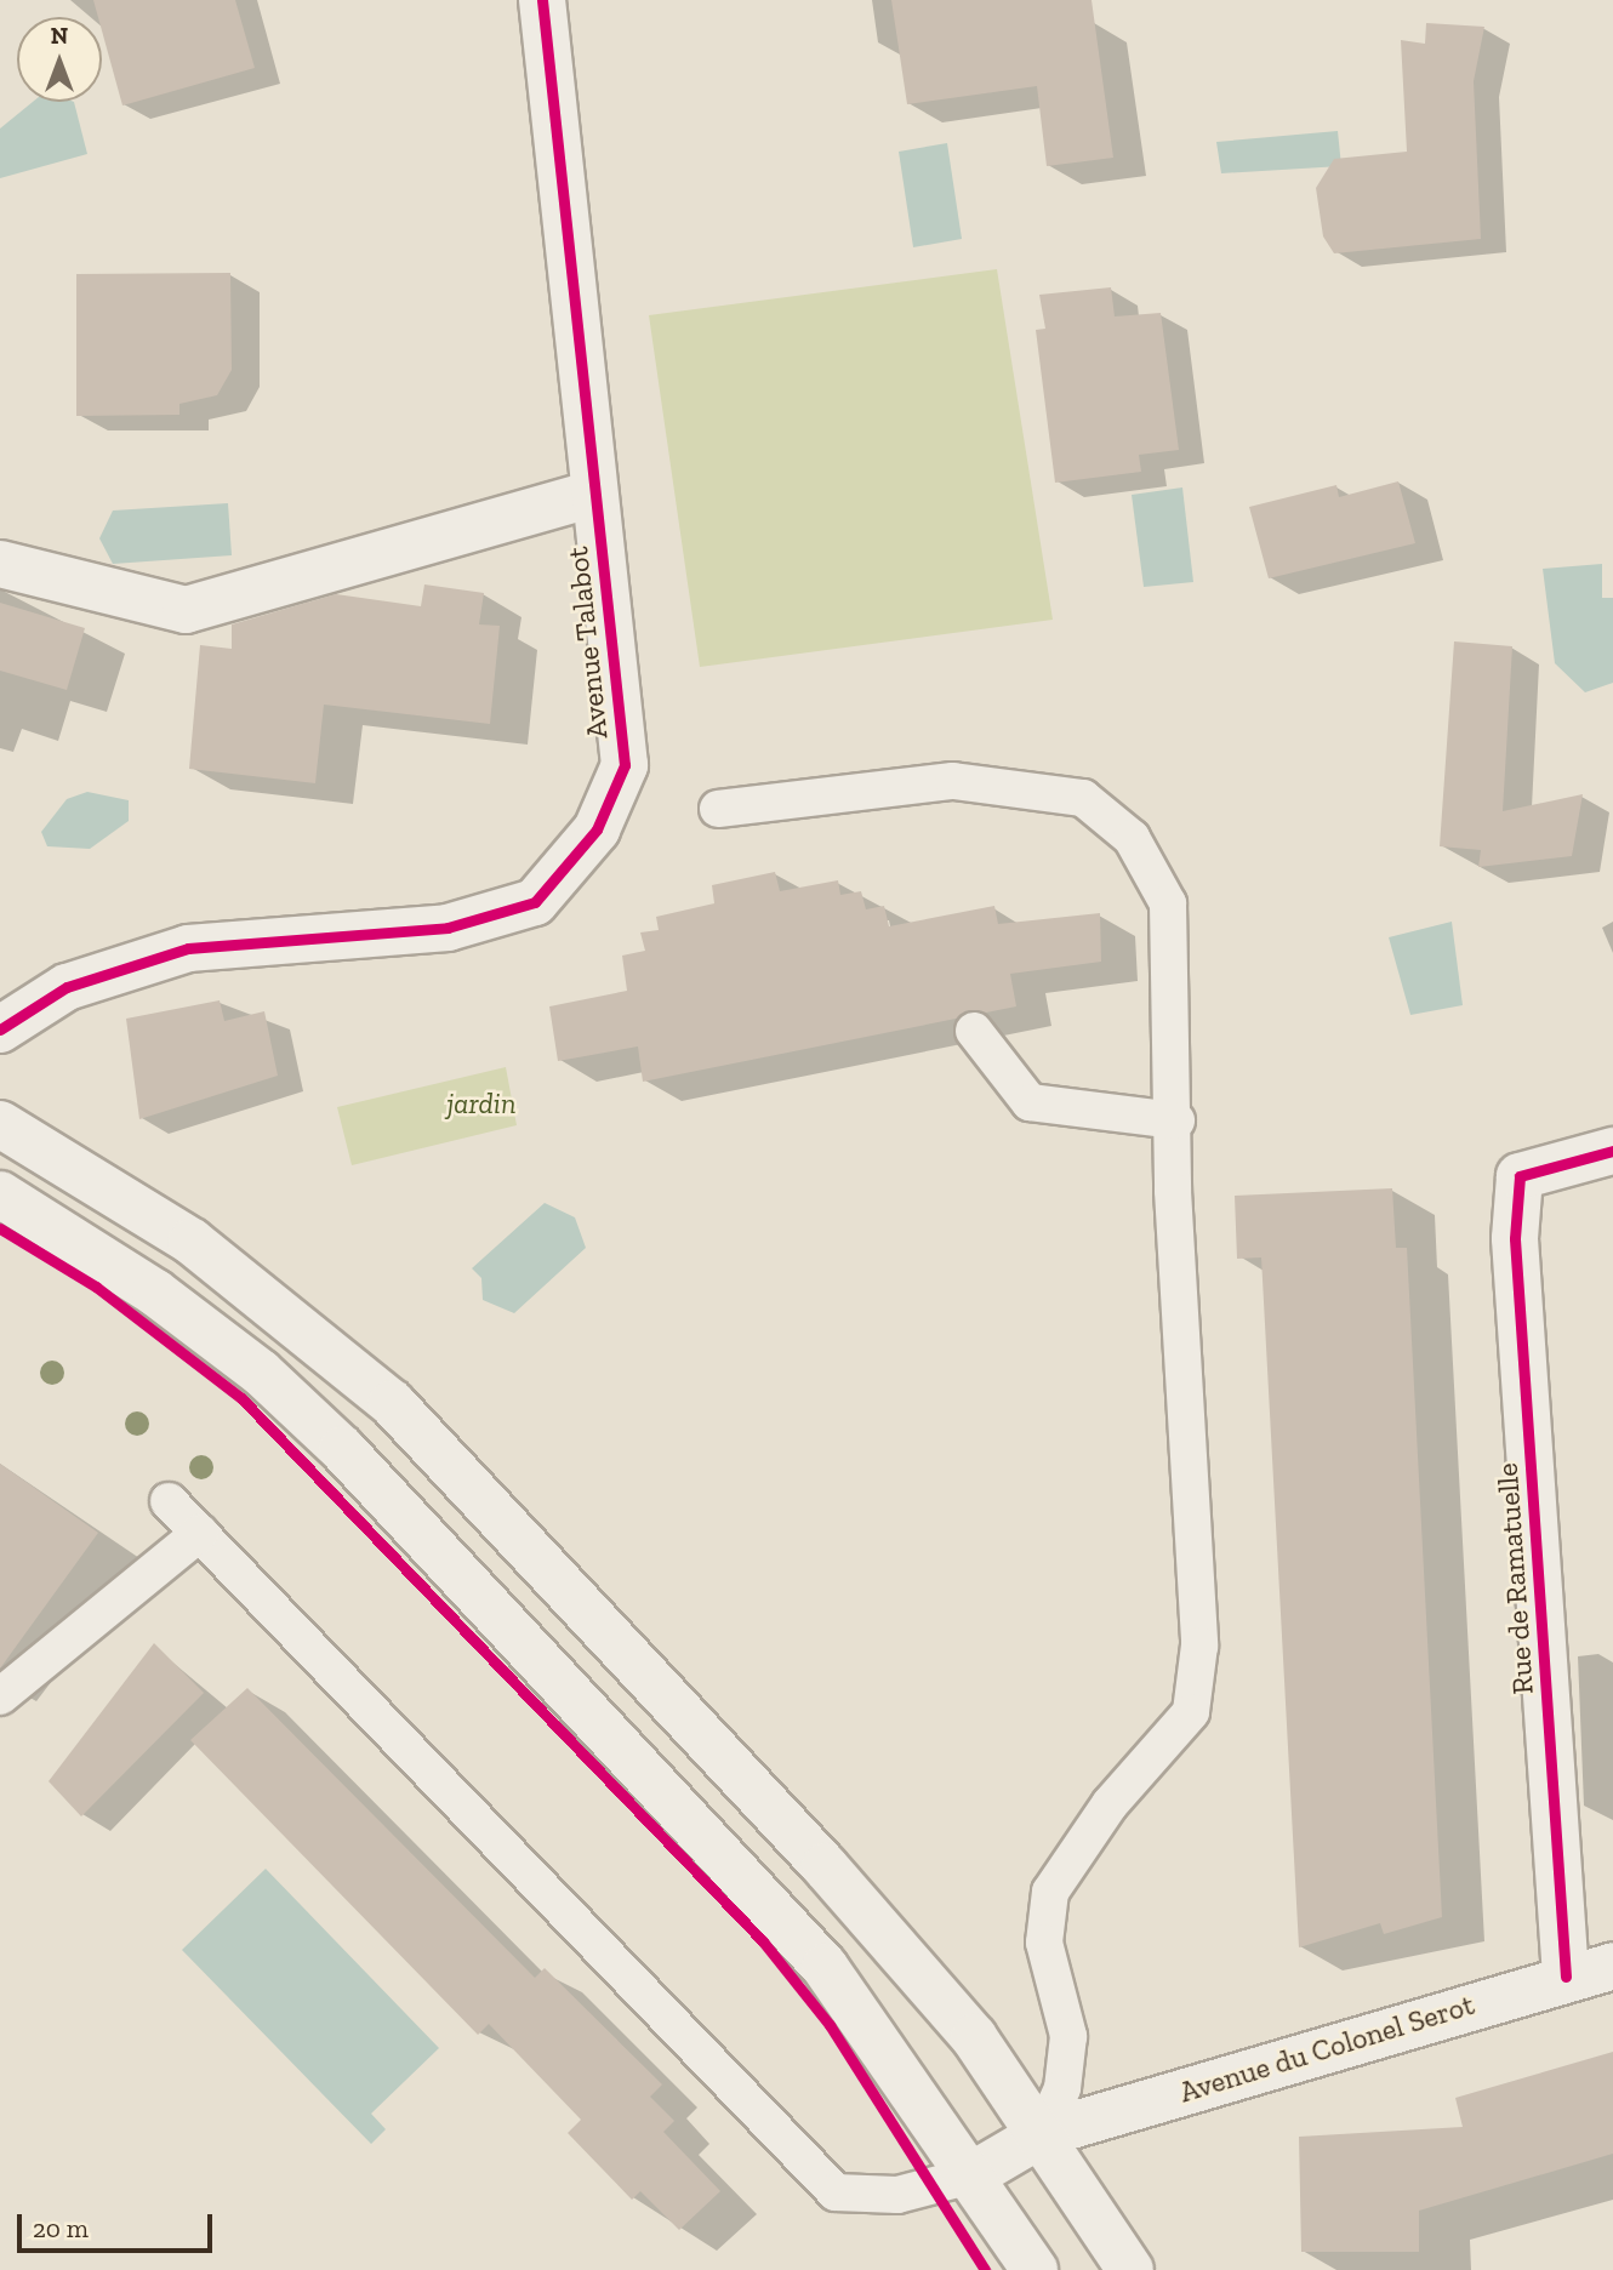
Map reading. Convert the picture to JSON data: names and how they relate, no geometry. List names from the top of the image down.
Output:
{
  "streets": {
    "street": ["Avenue Talabot", "Rue de Ramatuelle", "Avenue du Colonel Serot"]
  },
  "crossings": [
    ["Rue de Ramatuelle", "Avenue du Colonel Serot"]
  ],
  "parks": ["jardin"],
  "scale_bar": "20 m",
  "north": "top"
}
